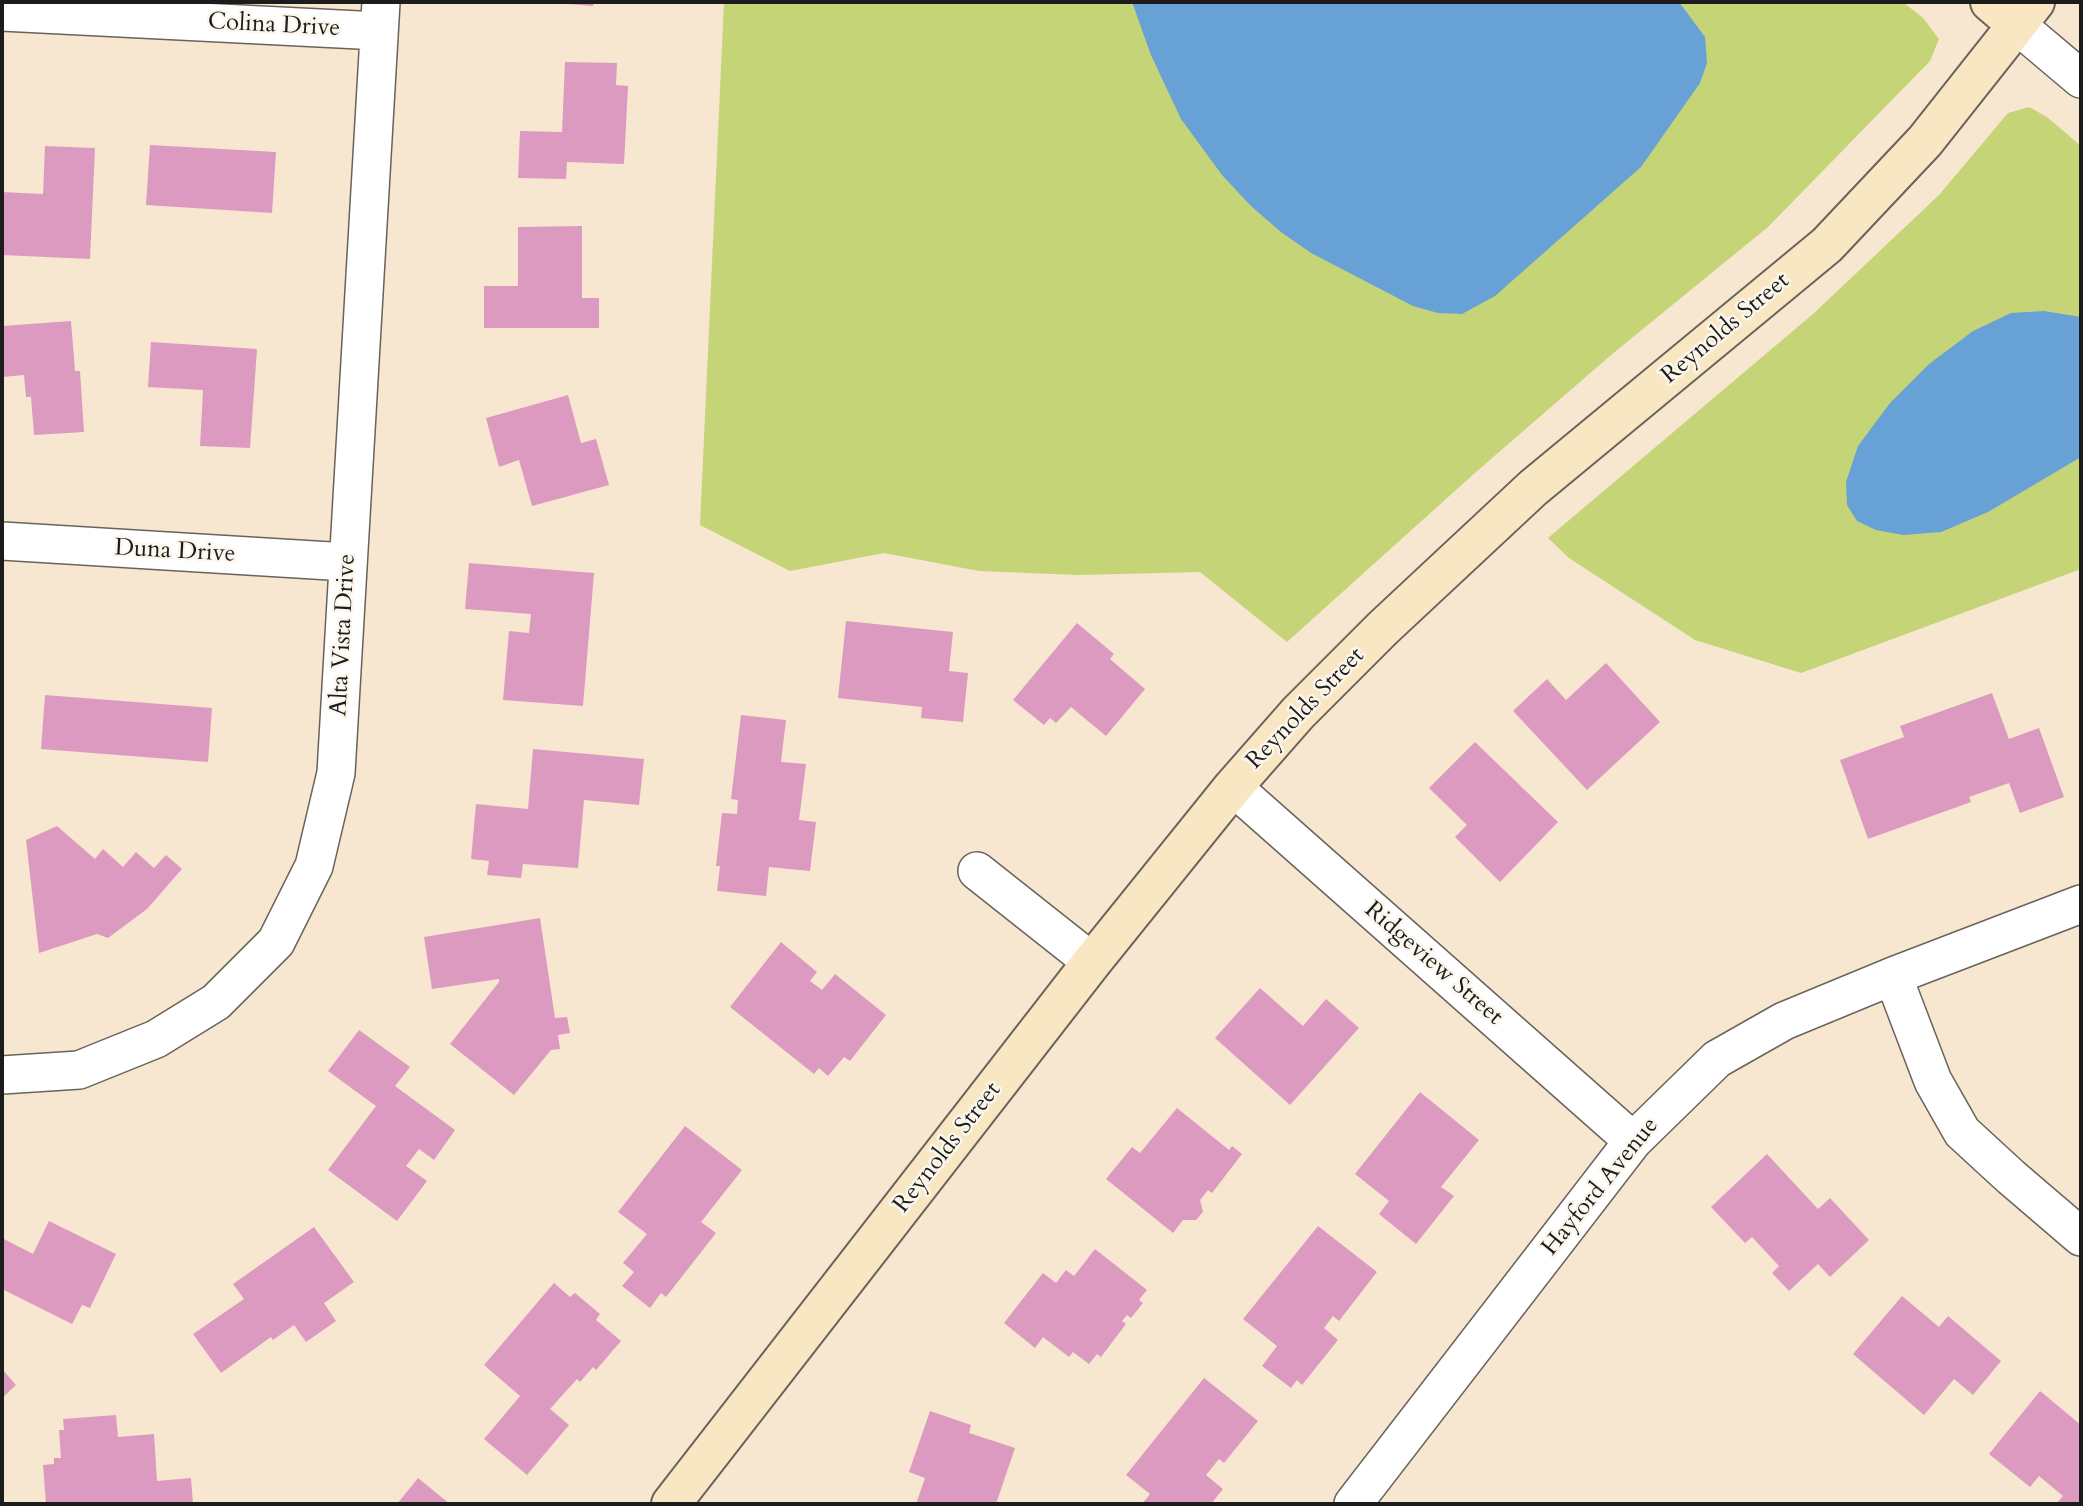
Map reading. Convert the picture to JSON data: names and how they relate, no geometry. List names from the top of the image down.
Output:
{
  "streets": {
    "street": [
      "Colina Drive",
      "Reynolds Street",
      "Duna Drive",
      "Alta Vista Drive",
      "Ridgeview Street",
      "Hayford Avenue"
    ]
  },
  "crossings": [
    ["Colina Drive", "Alta Vista Drive"],
    ["Reynolds Street", "Ridgeview Street"],
    ["Duna Drive", "Alta Vista Drive"],
    ["Ridgeview Street", "Hayford Avenue"]
  ]
}
